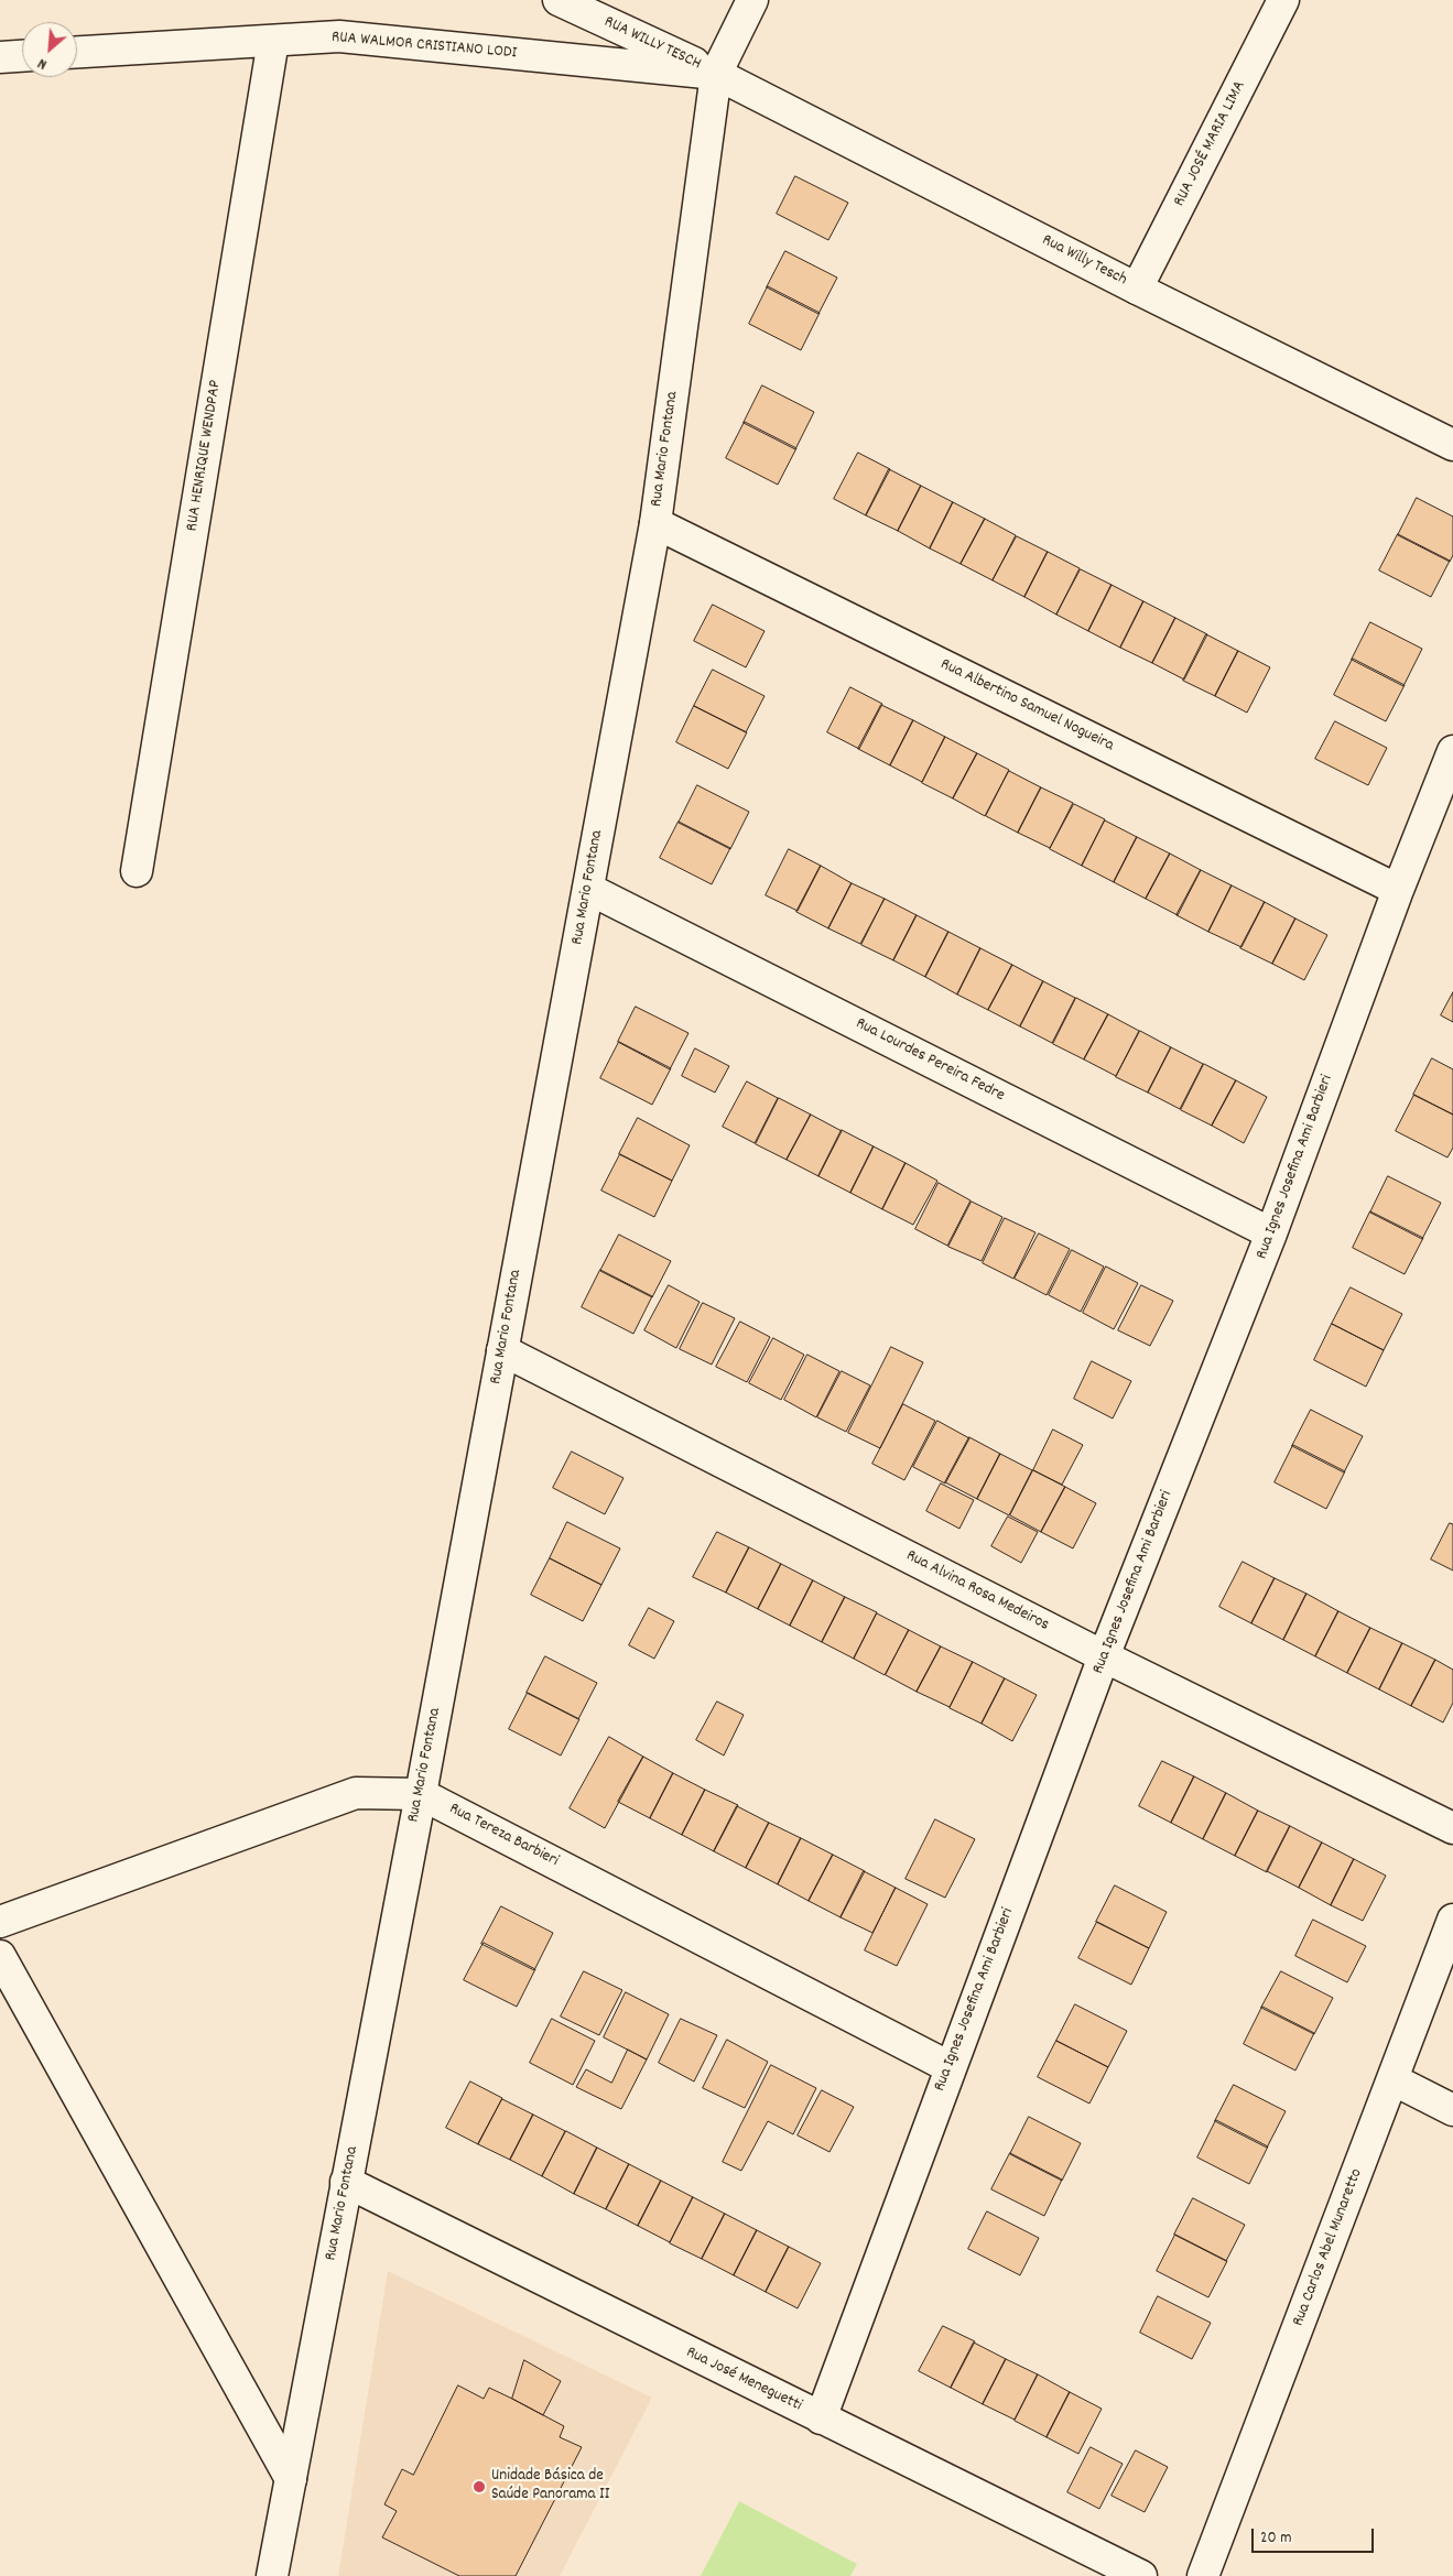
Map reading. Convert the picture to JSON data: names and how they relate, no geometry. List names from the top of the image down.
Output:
{
  "streets": {
    "street": [
      "RUA WILLY TESCH",
      "RUA WALMOR CRISTIANO LODI",
      "RUA JOSÉ MARIA LIMA",
      "Rua Willy Tesch",
      "Rua Mario Fontana",
      "RUA HENRIQUE WENDPAP",
      "Rua Albertino Samuel Nogueira",
      "Rua Lourdes Pereira Fedre",
      "Rua Ignes Josefina Ami Barbieri",
      "Rua Alvina Rosa Medeiros",
      "Rua Tereza Barbieri",
      "Rua Carlos Abel Munaretto",
      "Rua José Meneguetti"
    ]
  },
  "crossings": [
    ["RUA WILLY TESCH", "RUA WALMOR CRISTIANO LODI"],
    ["RUA WILLY TESCH", "Rua Willy Tesch"],
    ["RUA WILLY TESCH", "Rua Mario Fontana"],
    ["RUA WALMOR CRISTIANO LODI", "Rua Willy Tesch"],
    ["RUA WALMOR CRISTIANO LODI", "Rua Mario Fontana"],
    ["RUA WALMOR CRISTIANO LODI", "RUA HENRIQUE WENDPAP"],
    ["RUA JOSÉ MARIA LIMA", "Rua Willy Tesch"],
    ["Rua Willy Tesch", "Rua Mario Fontana"],
    ["Rua Mario Fontana", "Rua Albertino Samuel Nogueira"],
    ["Rua Mario Fontana", "Rua Lourdes Pereira Fedre"],
    ["Rua Mario Fontana", "Rua Alvina Rosa Medeiros"],
    ["Rua Mario Fontana", "Rua Tereza Barbieri"],
    ["Rua Mario Fontana", "Rua José Meneguetti"],
    ["Rua Albertino Samuel Nogueira", "Rua Ignes Josefina Ami Barbieri"],
    ["Rua Lourdes Pereira Fedre", "Rua Ignes Josefina Ami Barbieri"],
    ["Rua Ignes Josefina Ami Barbieri", "Rua Alvina Rosa Medeiros"],
    ["Rua Ignes Josefina Ami Barbieri", "Rua Tereza Barbieri"],
    ["Rua Ignes Josefina Ami Barbieri", "Rua José Meneguetti"]
  ],
  "places": ["Unidade Básica de Saúde Panorama II"],
  "scale_bar": "20 m",
  "north": "bottom left"
}
